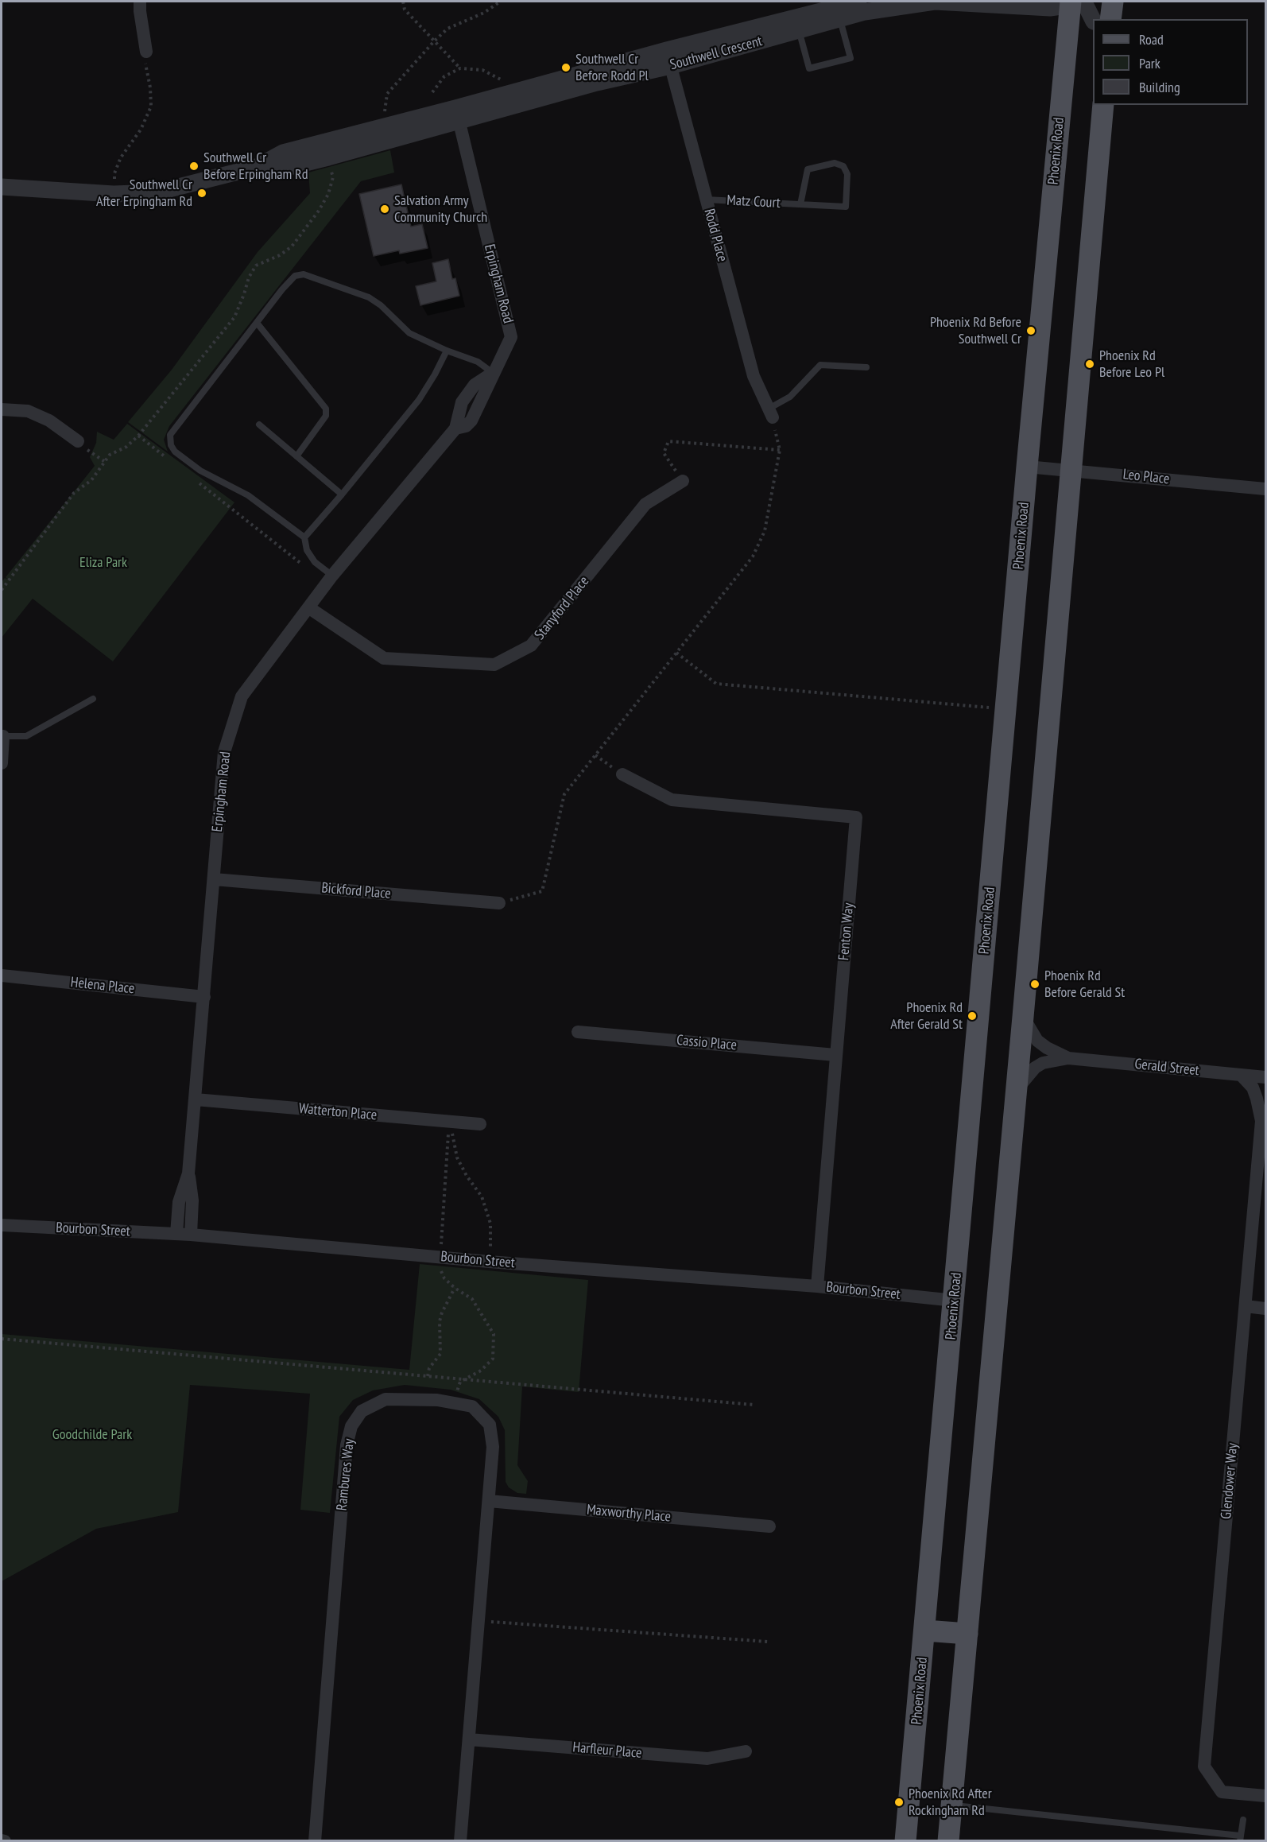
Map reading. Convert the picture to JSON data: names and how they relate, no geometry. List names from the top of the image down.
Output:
{
  "streets": {
    "main road": ["Phoenix Road"],
    "street": [
      "Southwell Crescent",
      "Rodd Place",
      "Erpingham Road",
      "Leo Place",
      "Stanyford Place",
      "Bickford Place",
      "Fenton Way",
      "Helena Place",
      "Cassio Place",
      "Gerald Street",
      "Watterton Place",
      "Bourbon Street",
      "Rambures Way",
      "Glendower Way",
      "Maxworthy Place",
      "Harfleur Place"
    ],
    "lane": ["Matz Court"]
  },
  "crossings": [
    ["Southwell Crescent", "Rodd Place"],
    ["Southwell Crescent", "Erpingham Road"],
    ["Phoenix Road", "Leo Place"],
    ["Phoenix Road", "Bourbon Street"],
    ["Matz Court", "Rodd Place"],
    ["Erpingham Road", "Stanyford Place"],
    ["Erpingham Road", "Bickford Place"],
    ["Erpingham Road", "Helena Place"],
    ["Erpingham Road", "Watterton Place"],
    ["Erpingham Road", "Bourbon Street"],
    ["Fenton Way", "Cassio Place"],
    ["Fenton Way", "Bourbon Street"],
    ["Gerald Street", "Glendower Way"],
    ["Rambures Way", "Maxworthy Place"],
    ["Rambures Way", "Harfleur Place"]
  ],
  "parks": ["Eliza Park", "Goodchilde Park"],
  "places": [
    "Southwell Cr Before Rodd Pl",
    "Southwell Cr Before Erpingham Rd",
    "Southwell Cr After Erpingham Rd",
    "Salvation Army Community Church",
    "Phoenix Rd Before Southwell Cr",
    "Phoenix Rd Before Leo Pl",
    "Phoenix Rd Before Gerald St",
    "Phoenix Rd After Gerald St",
    "Phoenix Rd After Rockingham Rd"
  ],
  "legend": ["Road", "Park", "Building"]
}
